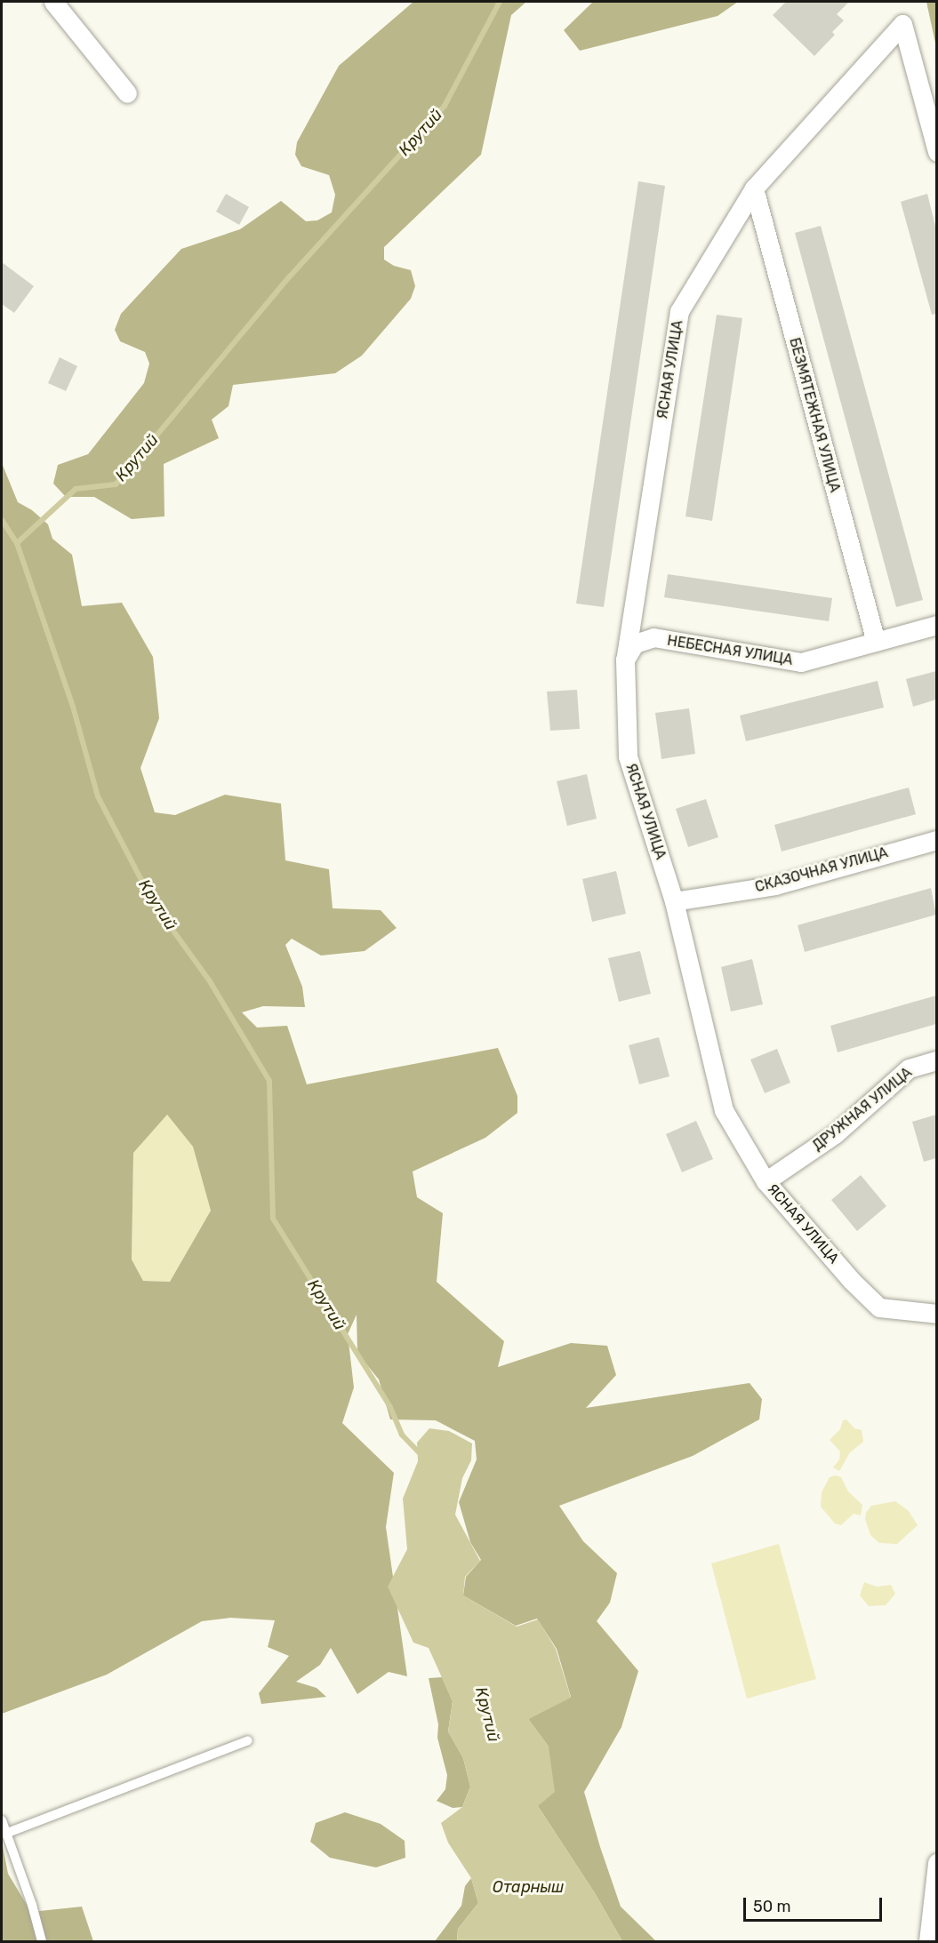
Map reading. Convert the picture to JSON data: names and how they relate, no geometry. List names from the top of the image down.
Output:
{
  "streets": {
    "street": [
      "ЯСНАЯ УЛИЦА",
      "БЕЗМЯТЕЖНАЯ УЛИЦА",
      "НЕБЕСНАЯ УЛИЦА",
      "СКАЗОЧНАЯ УЛИЦА",
      "ДРУЖНАЯ УЛИЦА"
    ]
  },
  "crossings": [
    ["ЯСНАЯ УЛИЦА", "БЕЗМЯТЕЖНАЯ УЛИЦА"],
    ["ЯСНАЯ УЛИЦА", "НЕБЕСНАЯ УЛИЦА"],
    ["ЯСНАЯ УЛИЦА", "СКАЗОЧНАЯ УЛИЦА"],
    ["ЯСНАЯ УЛИЦА", "ДРУЖНАЯ УЛИЦА"],
    ["БЕЗМЯТЕЖНАЯ УЛИЦА", "НЕБЕСНАЯ УЛИЦА"]
  ],
  "water": ["Крутий", "Отарныш"],
  "scale_bar": "50 m"
}
